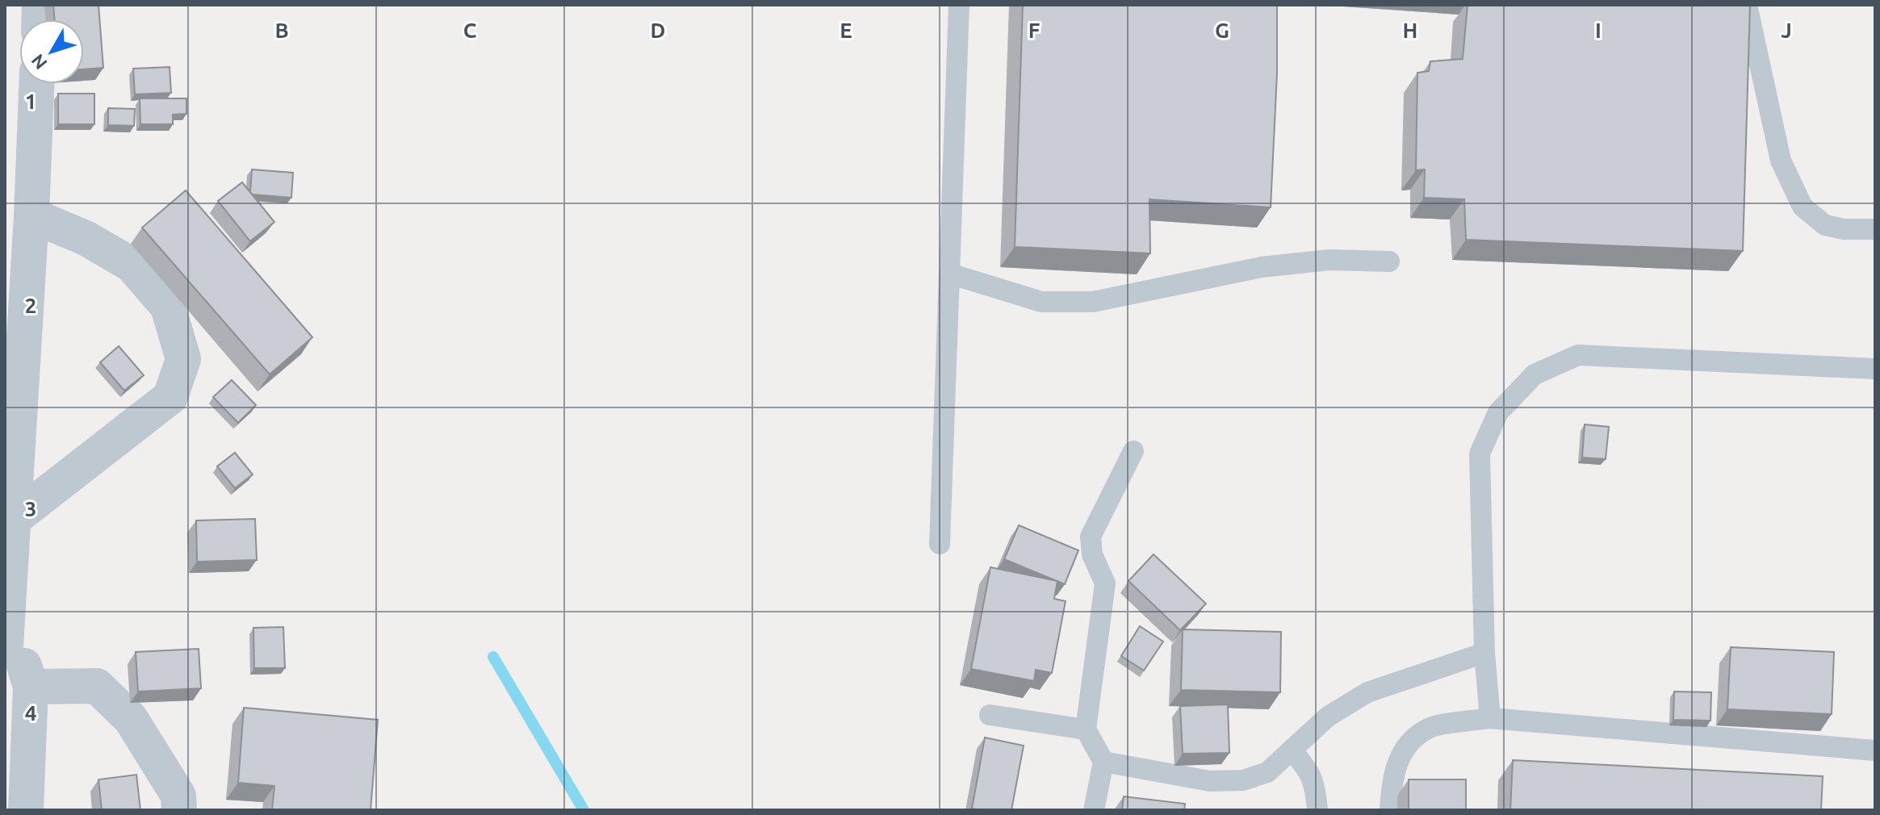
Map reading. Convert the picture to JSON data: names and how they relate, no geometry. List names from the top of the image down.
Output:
{
  "north": "bottom left",
  "grid": {
    "columns": [
      "B",
      "C",
      "D",
      "E",
      "F",
      "G",
      "H",
      "I",
      "J"
    ],
    "rows": [
      "1",
      "2",
      "3",
      "4"
    ]
  }
}
